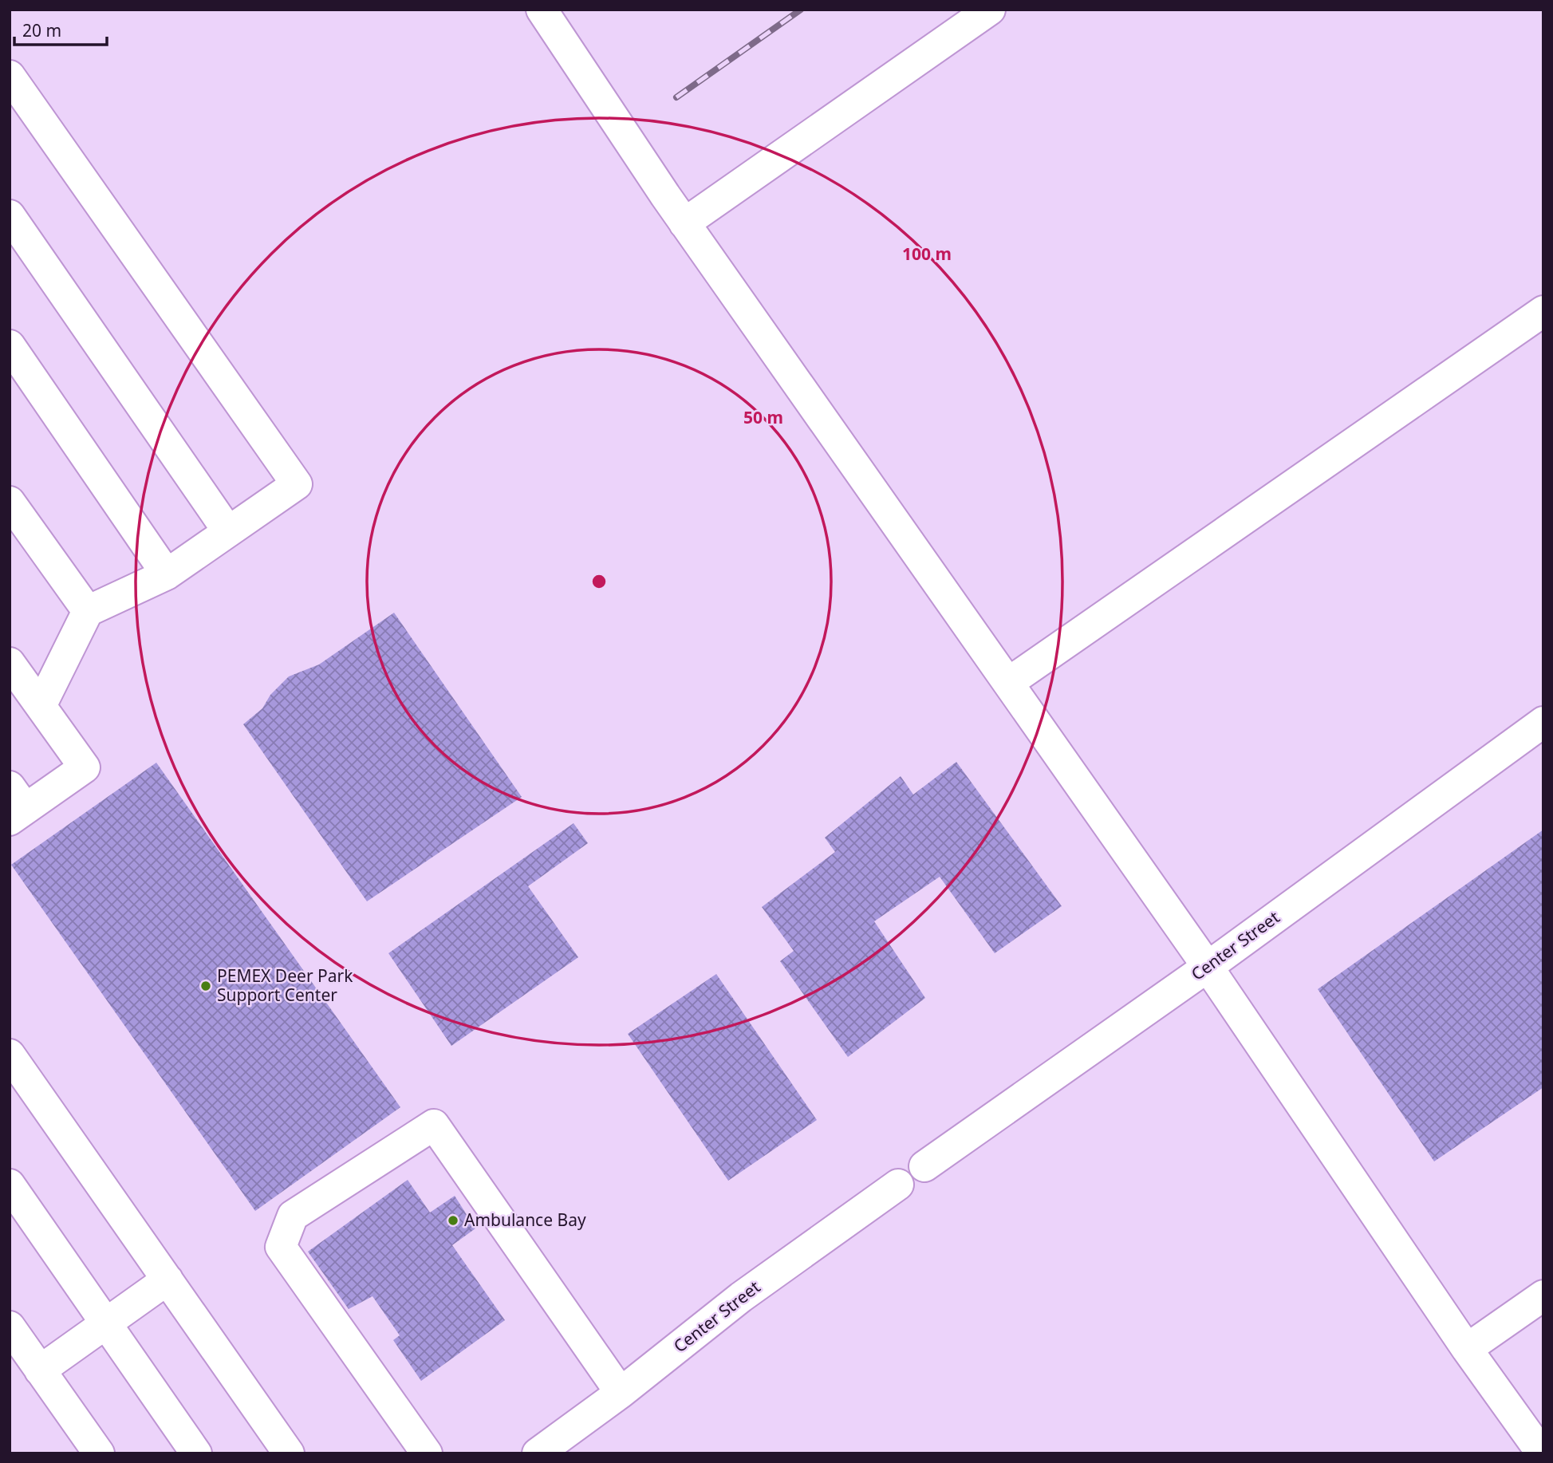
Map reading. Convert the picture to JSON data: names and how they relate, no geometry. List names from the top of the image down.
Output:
{
  "streets": {
    "lane": ["Center Street"]
  },
  "places": ["PEMEX Deer Park Support Center", "Ambulance Bay"],
  "scale_bar": "20 m",
  "rings": ["100 m", "50 m"]
}
